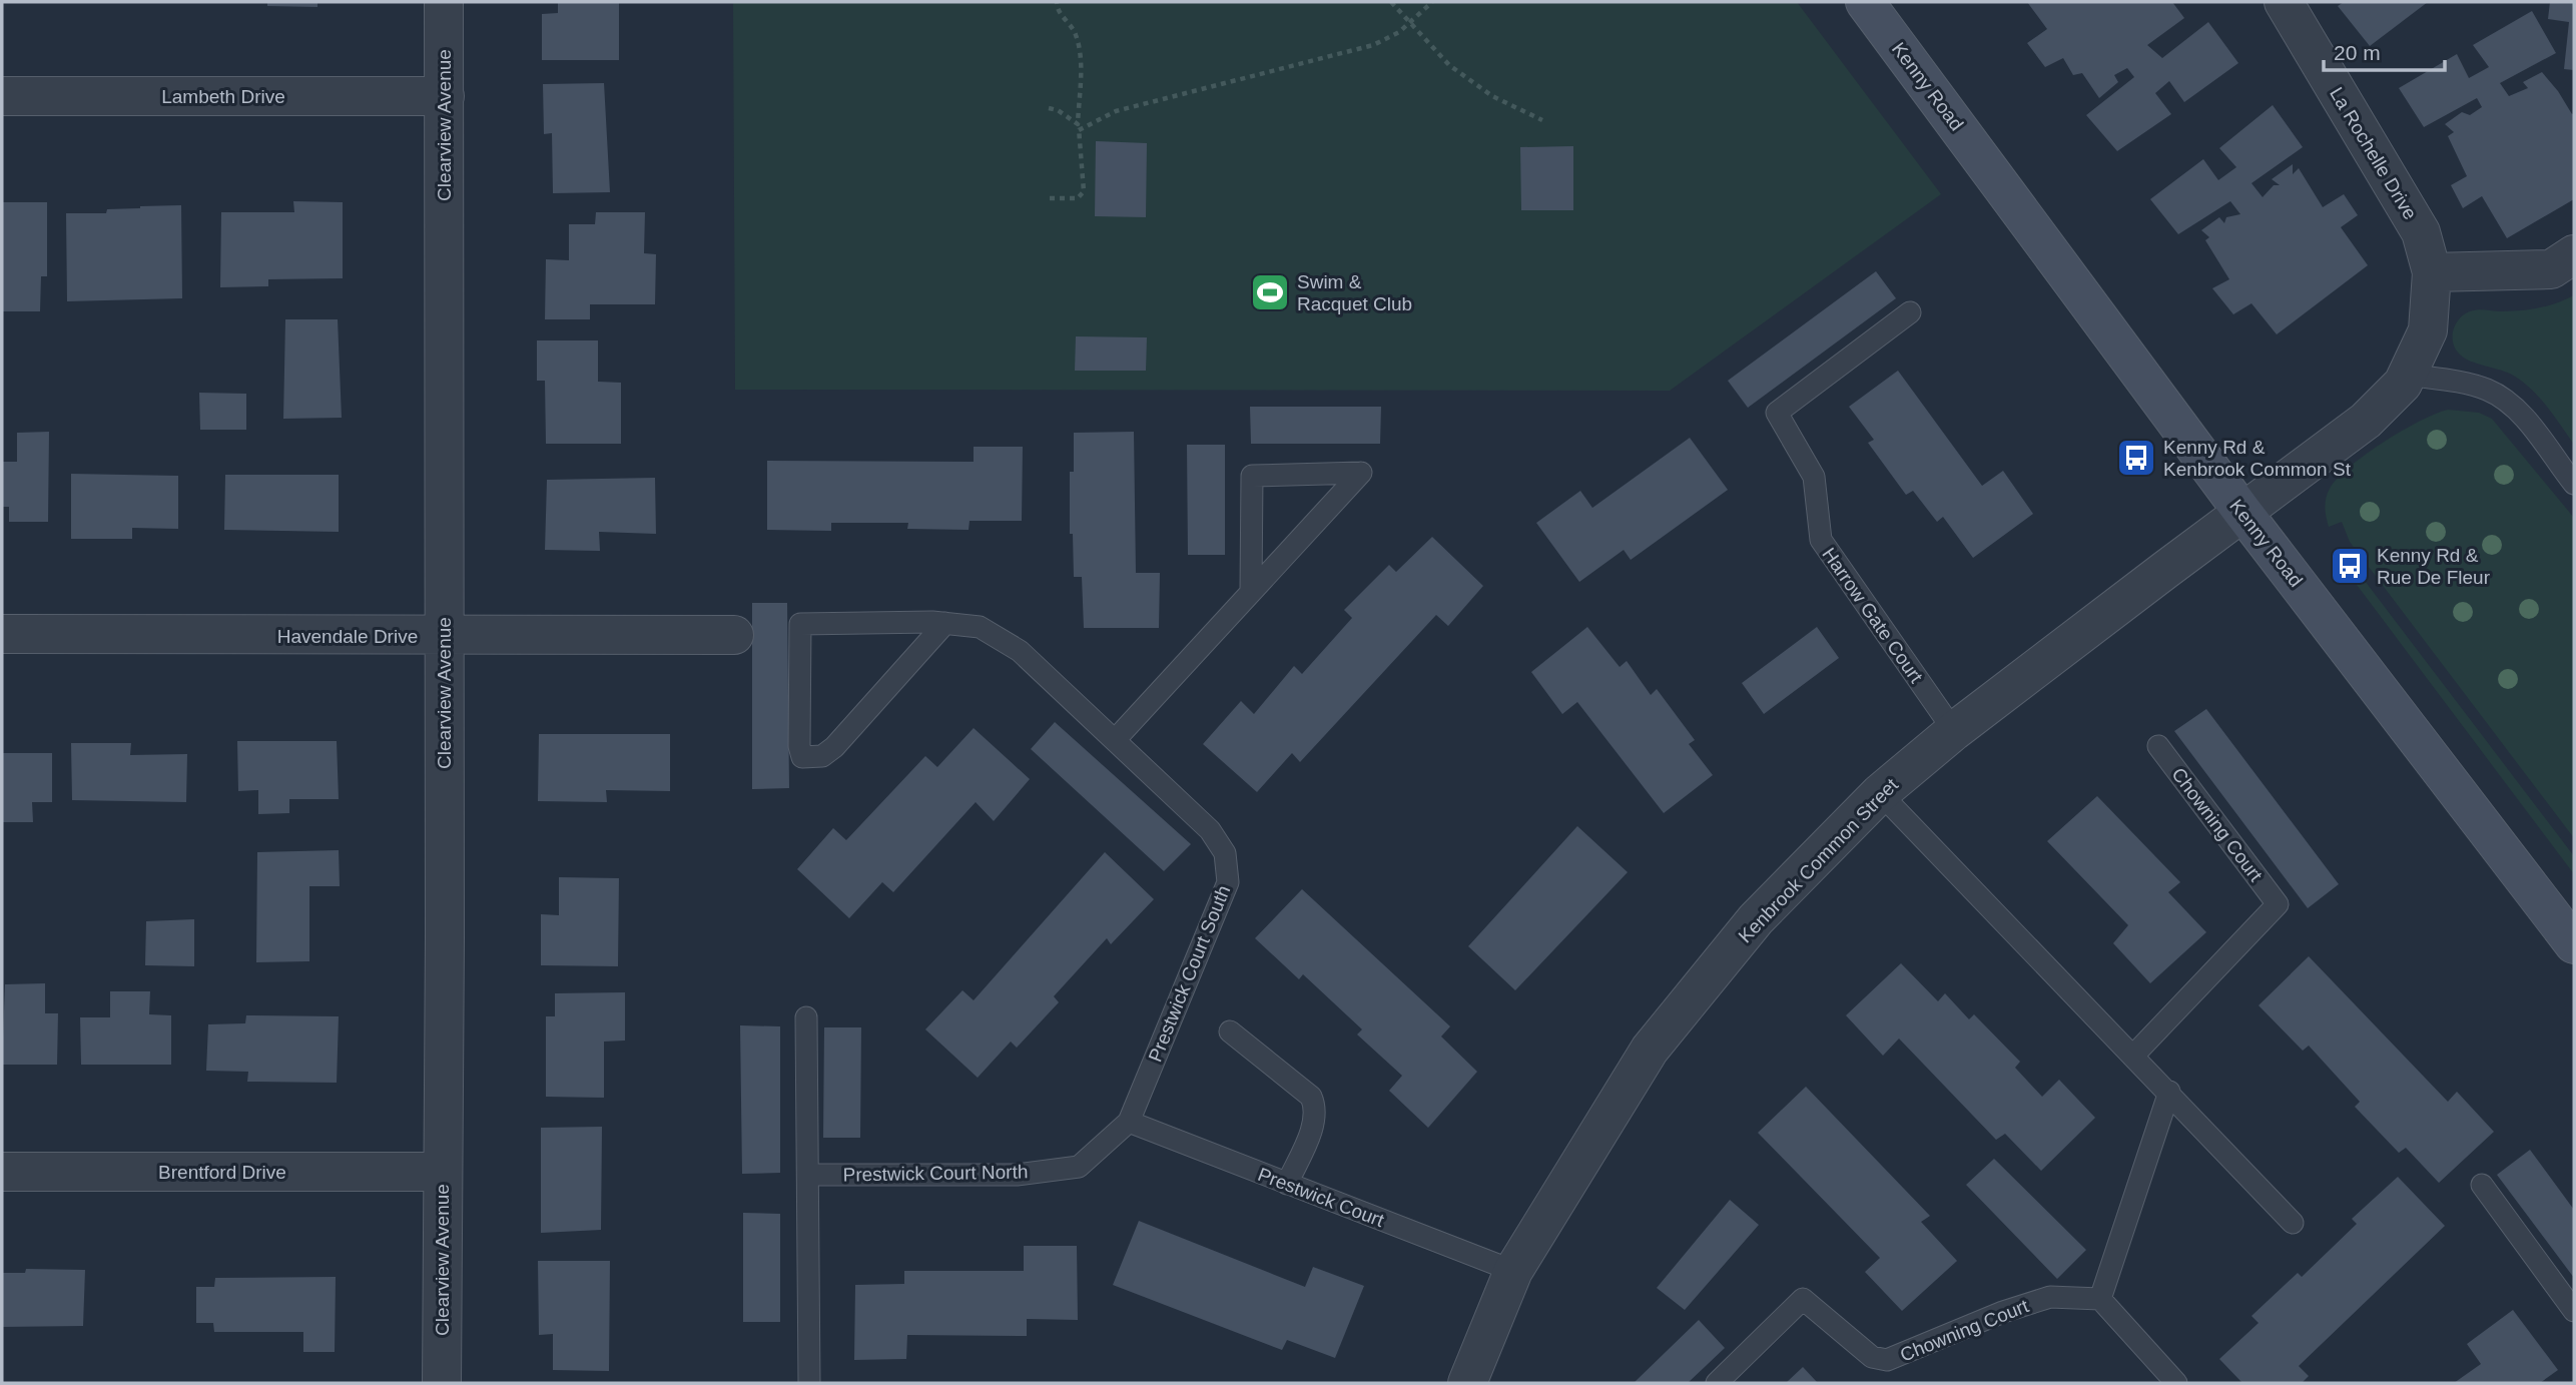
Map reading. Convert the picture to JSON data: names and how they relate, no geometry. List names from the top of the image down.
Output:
{
  "streets": {
    "main road": ["Kenny Road"],
    "street": [
      "Lambeth Drive",
      "Clearview Avenue",
      "La Rochelle Drive",
      "Havendale Drive",
      "Kenbrook Common Street",
      "Brentford Drive"
    ],
    "lane": [
      "Harrow Gate Court",
      "Chowning Court",
      "Prestwick Court South",
      "Prestwick Court North",
      "Prestwick Court"
    ]
  },
  "crossings": [
    ["Kenny Road", "Kenbrook Common Street"],
    ["Lambeth Drive", "Clearview Avenue"],
    ["Clearview Avenue", "Havendale Drive"],
    ["Clearview Avenue", "Brentford Drive"],
    ["La Rochelle Drive", "Kenbrook Common Street"],
    ["Harrow Gate Court", "Kenbrook Common Street"],
    ["Kenbrook Common Street", "Prestwick Court"],
    ["Prestwick Court South", "Prestwick Court North"],
    ["Prestwick Court South", "Prestwick Court"],
    ["Prestwick Court North", "Prestwick Court"]
  ],
  "places": {
    "sports": ["Swim & Racquet Club"],
    "bus stop": ["Kenny Rd & Kenbrook Common St", "Kenny Rd & Rue De Fleur"]
  },
  "scale_bar": "20 m"
}
